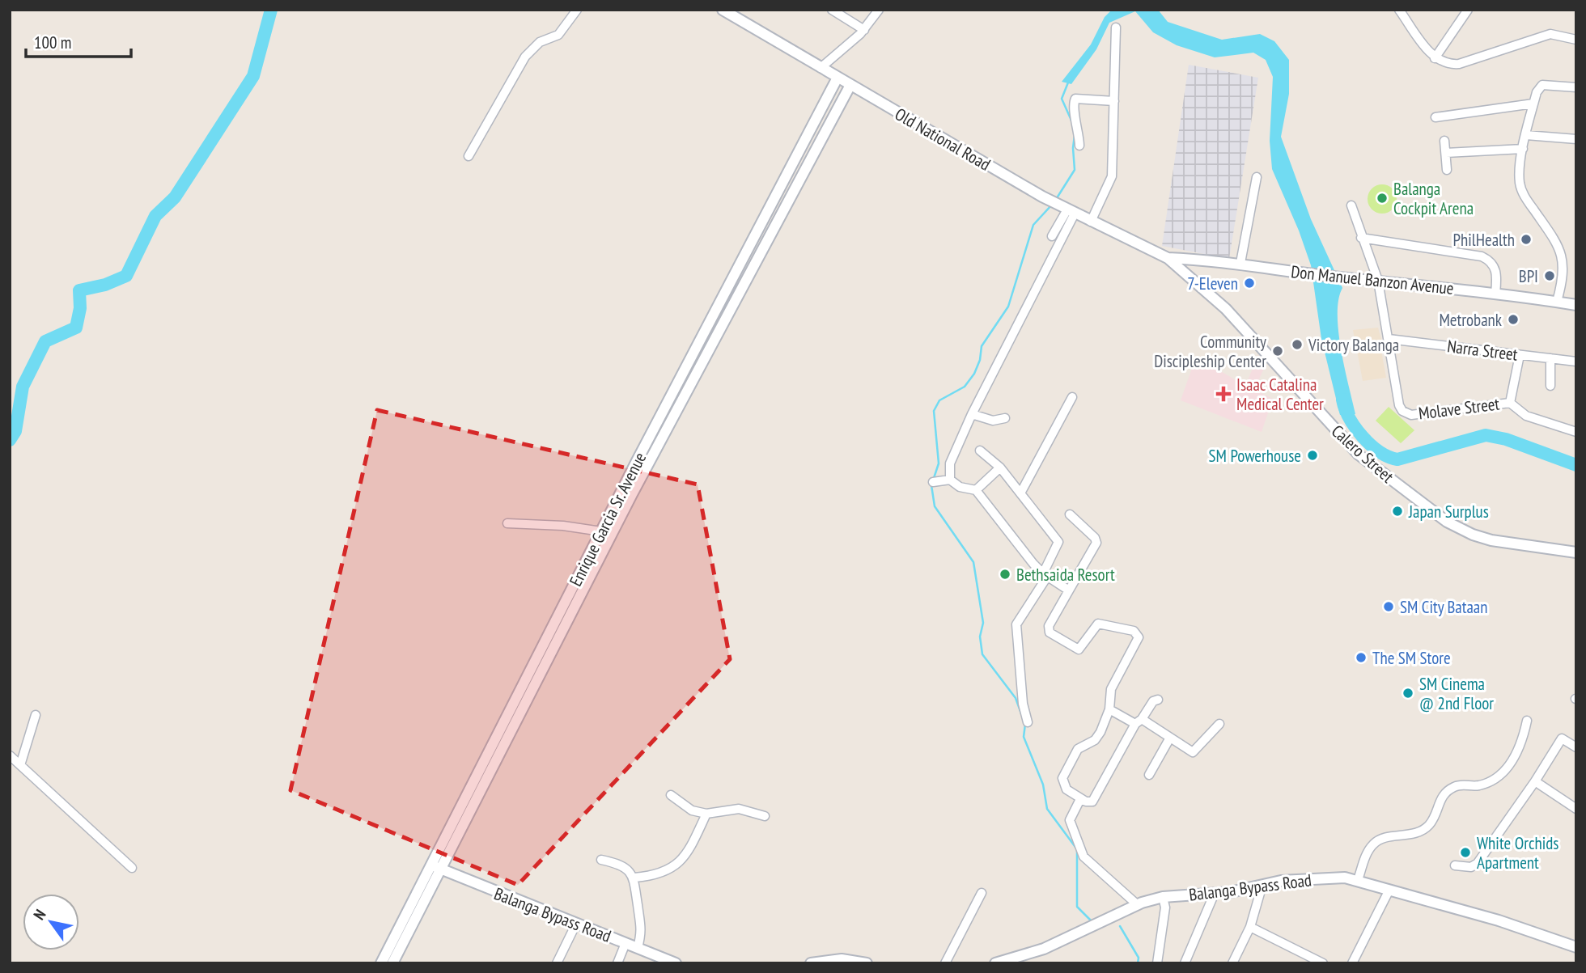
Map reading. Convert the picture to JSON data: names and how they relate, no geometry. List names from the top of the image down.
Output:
{
  "streets": {
    "main road": [
      "Old National Road",
      "Don Manuel Banzon Avenue",
      "Calero Street",
      "Enrique Garcia Sr. Avenue",
      "Balanga Bypass Road"
    ],
    "street": ["Narra Street", "Molave Street"]
  },
  "crossings": [
    ["Old National Road", "Don Manuel Banzon Avenue"],
    ["Old National Road", "Calero Street"],
    ["Old National Road", "Enrique Garcia Sr. Avenue"],
    ["Don Manuel Banzon Avenue", "Molave Street"],
    ["Don Manuel Banzon Avenue", "Calero Street"],
    ["Narra Street", "Molave Street"],
    ["Enrique Garcia Sr. Avenue", "Balanga Bypass Road"]
  ],
  "places": {
    "other": [
      "Balanga Cockpit Arena",
      "PhilHealth",
      "BPI",
      "7-Eleven",
      "Metrobank",
      "Victory Balanga",
      "Community Discipleship Center",
      "SM Powerhouse",
      "Japan Surplus",
      "Bethsaida Resort",
      "SM City Bataan",
      "The SM Store",
      "SM Cinema @ 2nd Floor",
      "White Orchids Apartment"
    ],
    "health": ["Isaac Catalina Medical Center"]
  },
  "scale_bar": "100 m",
  "north": "top left"
}
